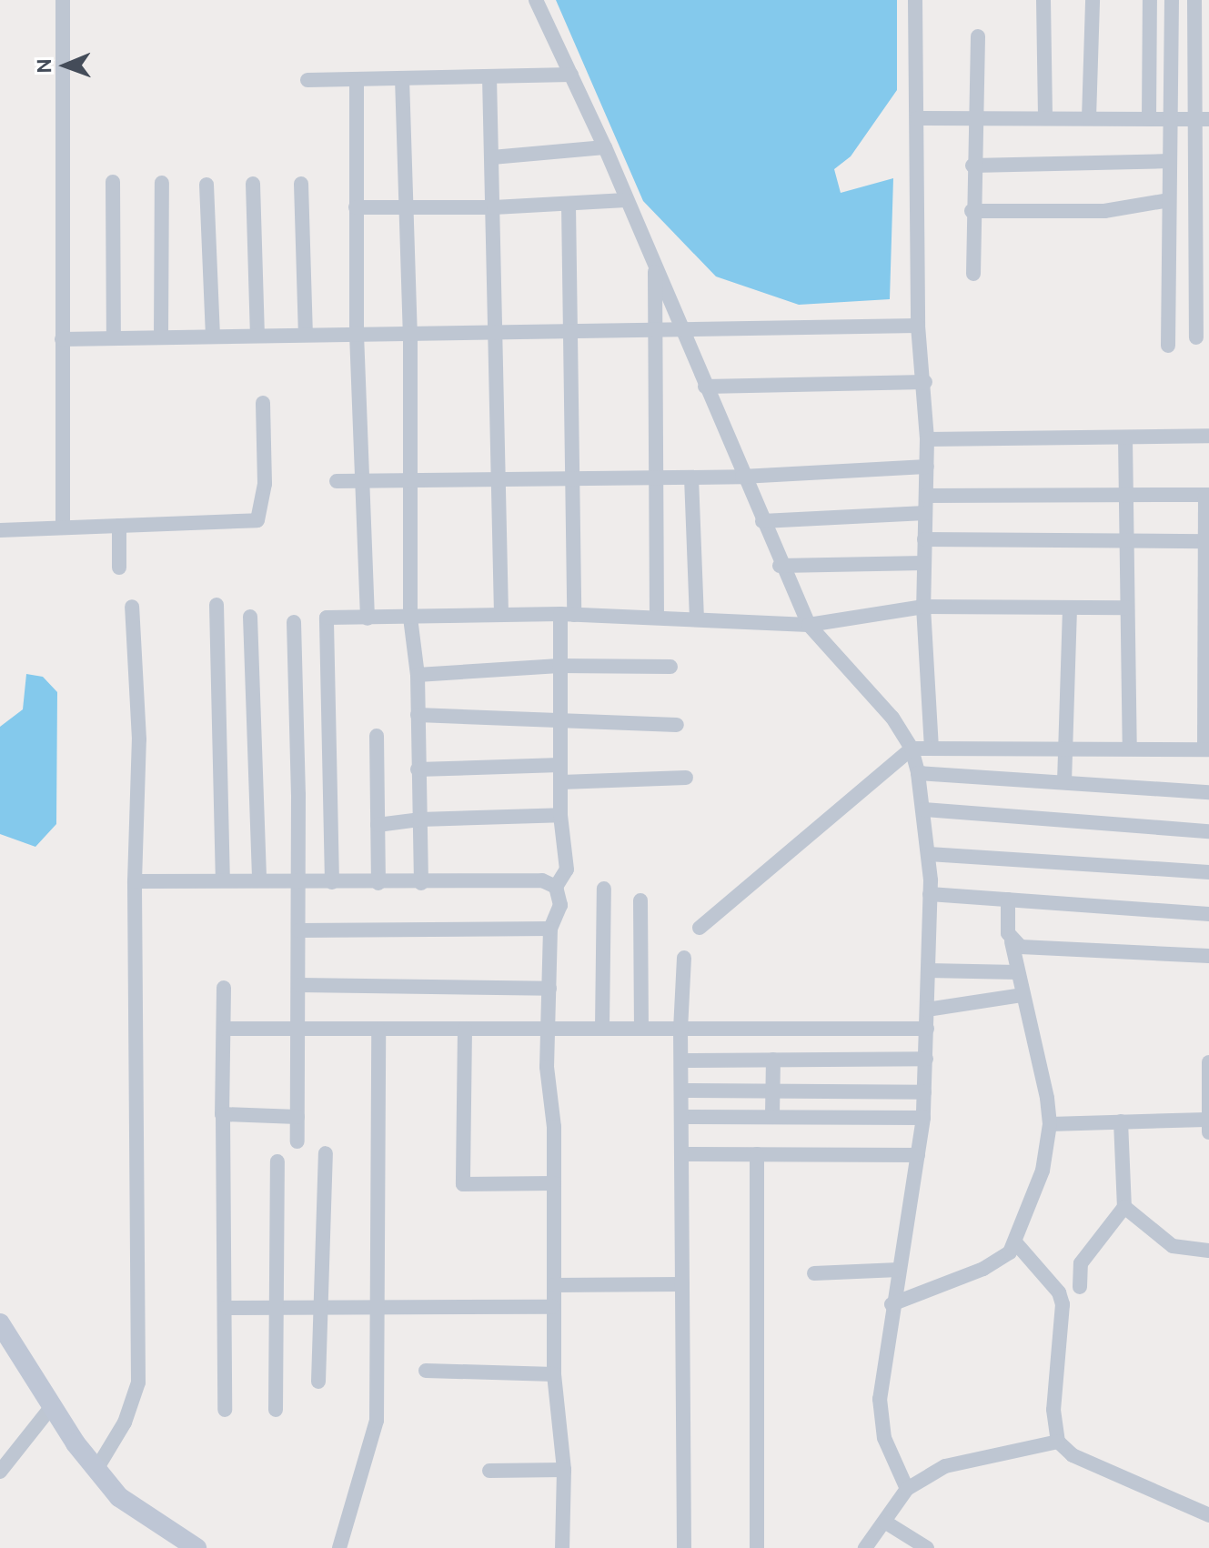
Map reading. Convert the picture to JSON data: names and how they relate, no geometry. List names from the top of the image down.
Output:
{
  "north": "left"
}
